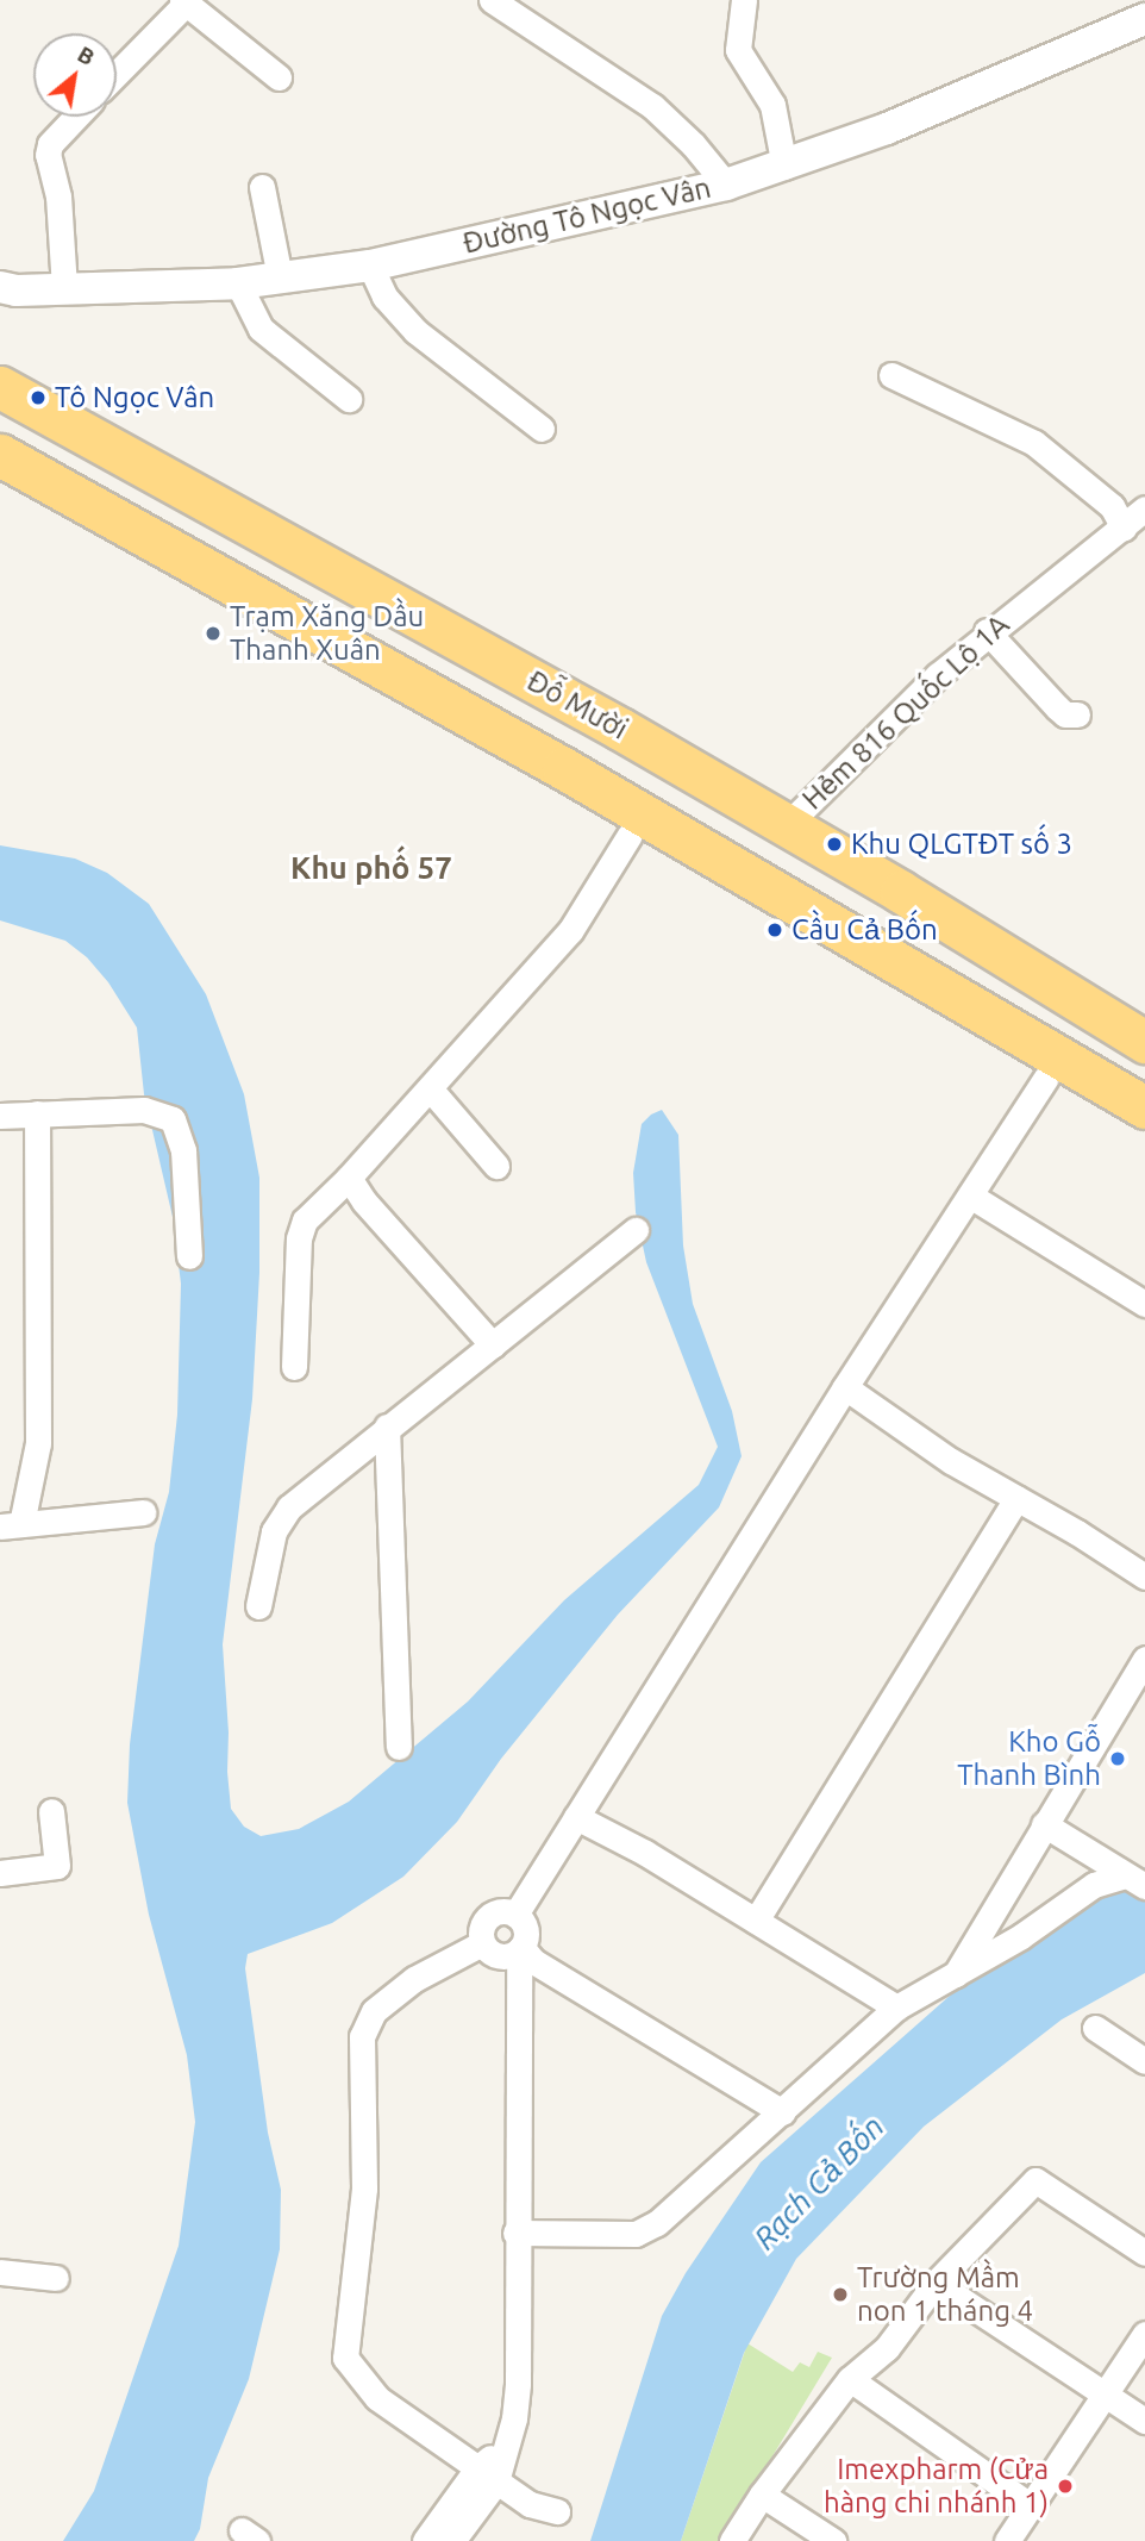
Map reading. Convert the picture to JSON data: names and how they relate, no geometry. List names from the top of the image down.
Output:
{
  "streets": {
    "highway": ["Đỗ Mười"],
    "street": ["Đường Tô Ngọc Vân", "Hẻm 816 Quốc Lộ 1A"]
  },
  "crossings": [
    ["Đỗ Mười", "Hẻm 816 Quốc Lộ 1A"]
  ],
  "districts": ["Khu phố 57"],
  "water": ["Rạch Cả Bốn"],
  "places": [
    "Tô Ngọc Vân",
    "Trạm Xăng Dầu Thanh Xuân",
    "Khu QLGTĐT số 3",
    "Cầu Cả Bốn",
    "Kho Gỗ Thanh Bình",
    "Trường Mầm non 1 tháng 4",
    "Imexpharm (Cửa hàng chi nhánh 1)"
  ],
  "north": "top right"
}
